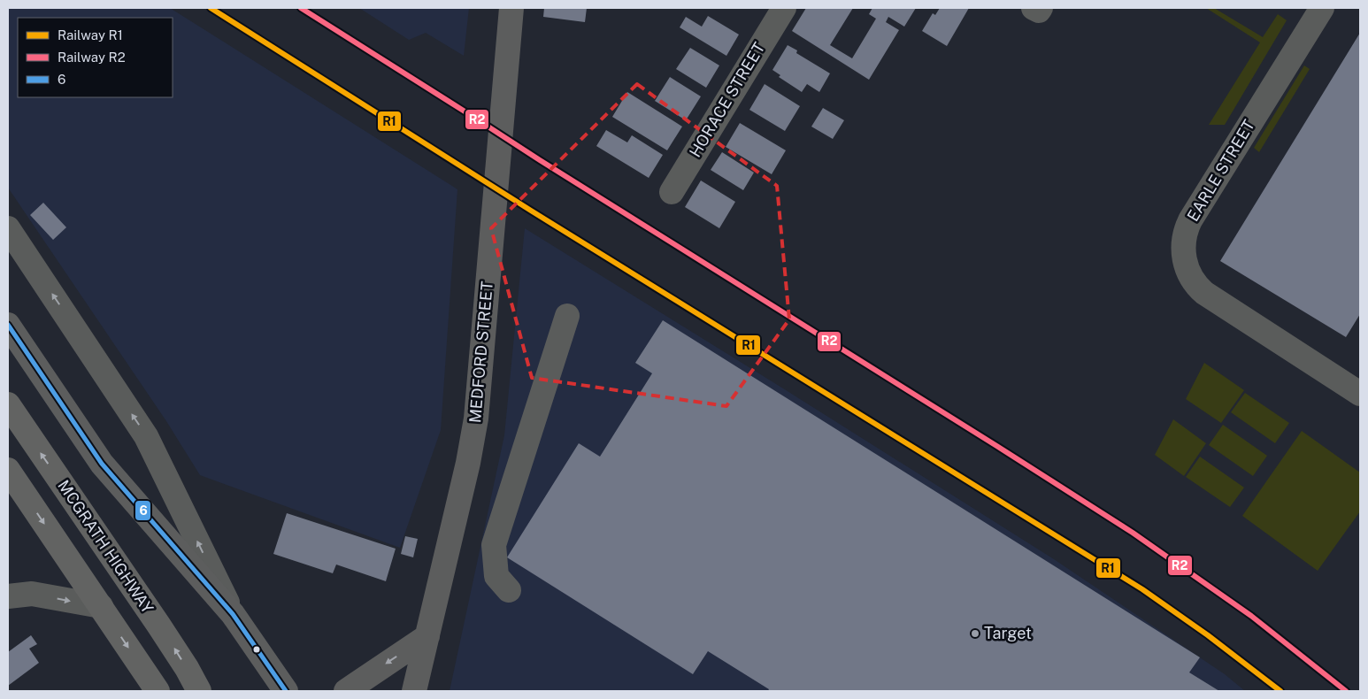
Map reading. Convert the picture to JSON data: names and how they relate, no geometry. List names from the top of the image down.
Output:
{
  "streets": {
    "highway": ["MCGRATH HIGHWAY"],
    "main road": ["MEDFORD STREET"],
    "street": ["HORACE STREET", "EARLE STREET"]
  },
  "places": ["Target"],
  "lines": ["rail line R1", "rail line R2", "transit line 6"],
  "legend": ["Railway R1", "Railway R2", "6"]
}
